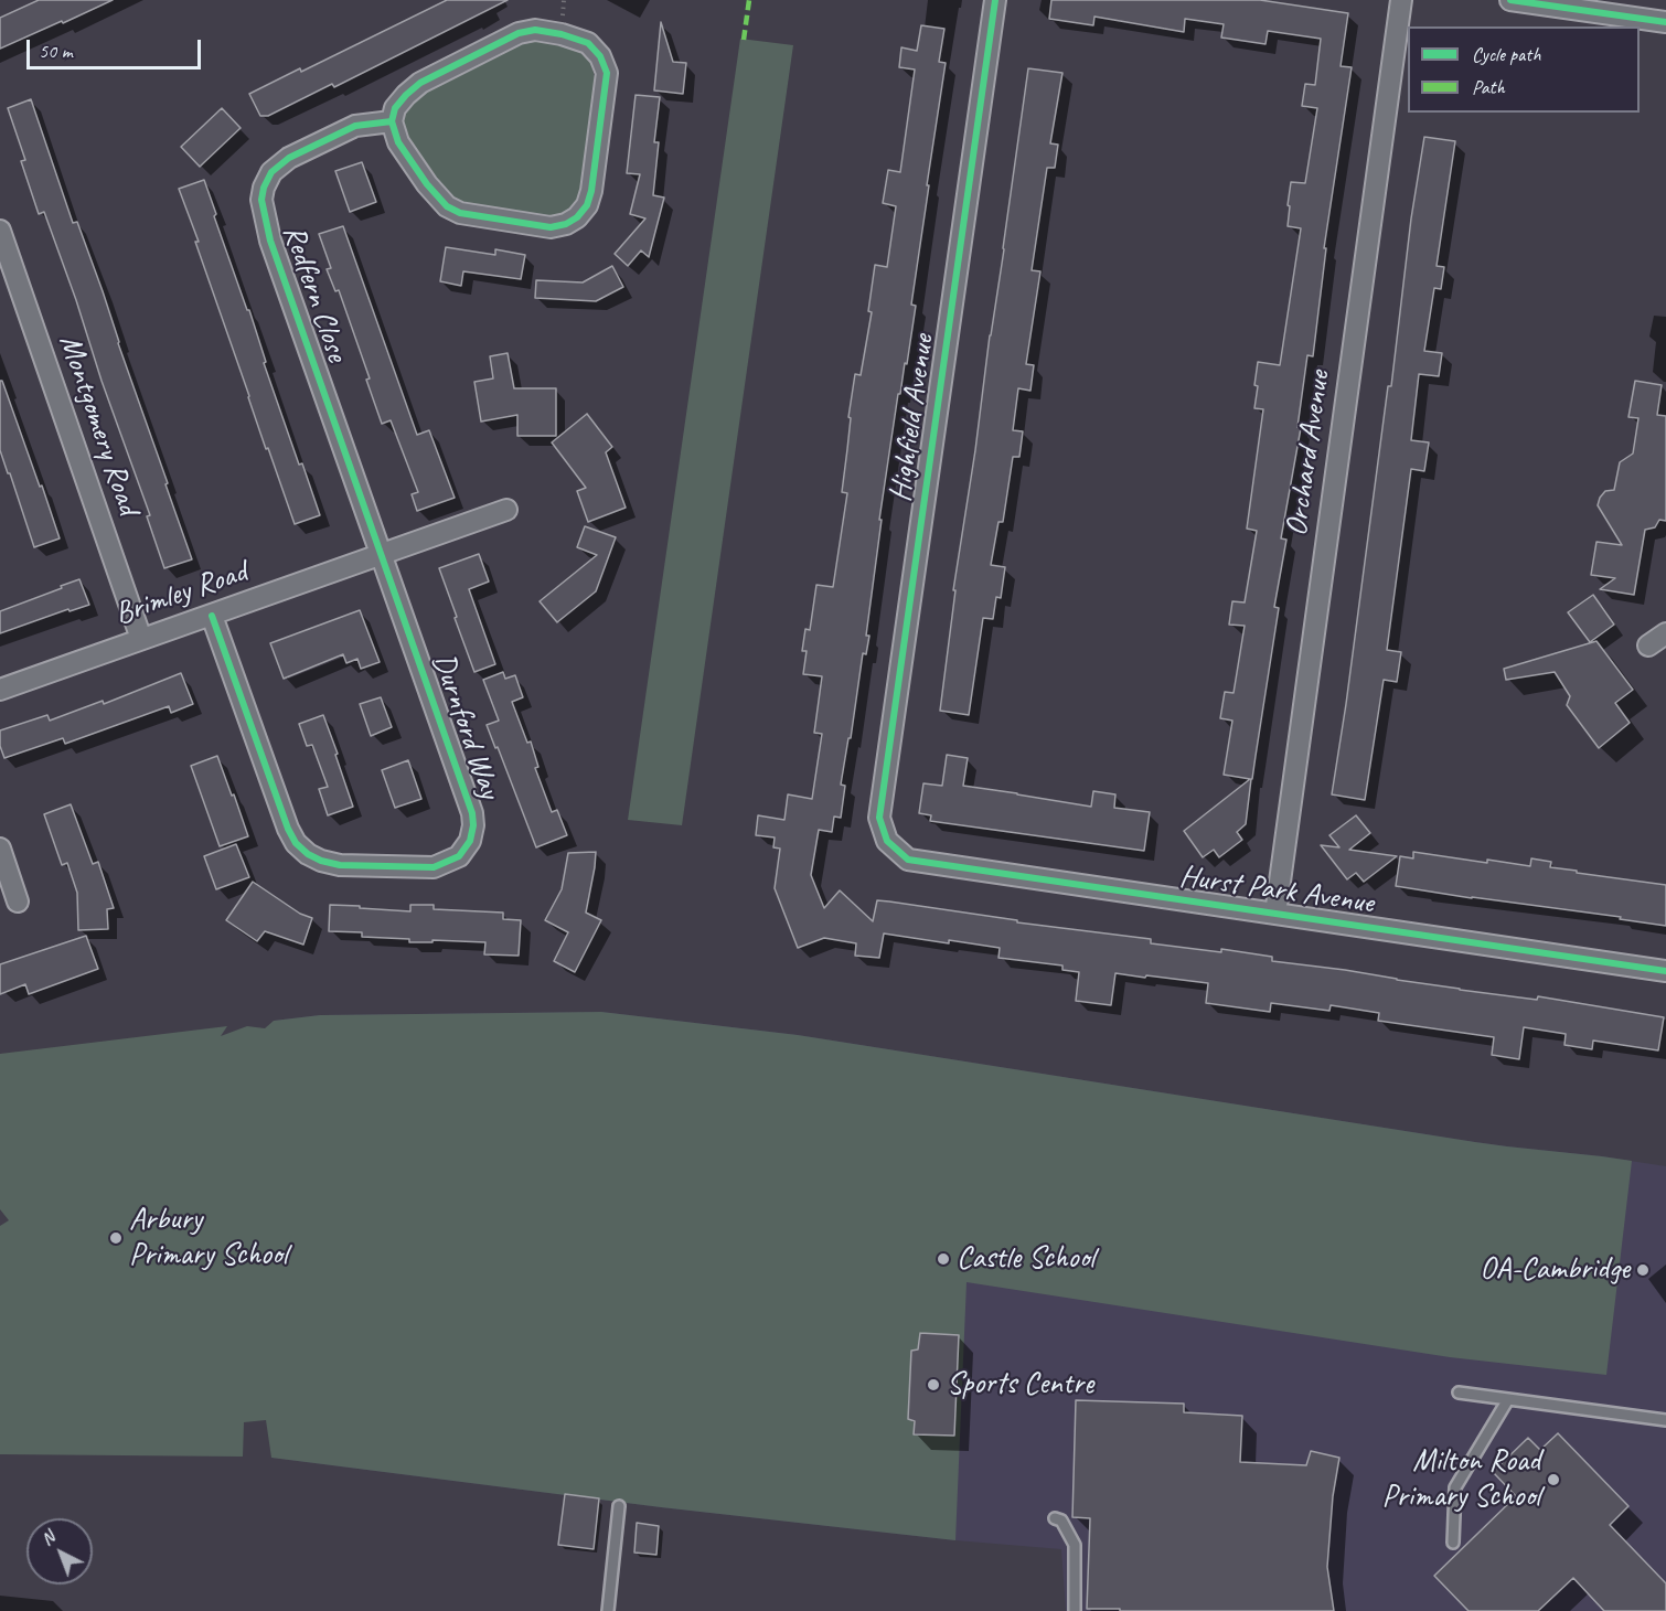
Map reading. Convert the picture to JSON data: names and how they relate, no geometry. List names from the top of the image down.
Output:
{
  "streets": {
    "street": [
      "Redfern Close",
      "Highfield Avenue",
      "Montgomery Road",
      "Orchard Avenue",
      "Brimley Road",
      "Durnford Way",
      "Hurst Park Avenue"
    ]
  },
  "crossings": [
    ["Redfern Close", "Brimley Road"],
    ["Redfern Close", "Durnford Way"],
    ["Highfield Avenue", "Hurst Park Avenue"],
    ["Montgomery Road", "Brimley Road"],
    ["Orchard Avenue", "Hurst Park Avenue"],
    ["Brimley Road", "Durnford Way"]
  ],
  "places": [
    "Arbury Primary School",
    "Castle School",
    "OA-Cambridge",
    "Sports Centre",
    "Milton Road Primary School"
  ],
  "legend": ["Cycle path", "Path"],
  "scale_bar": "50 m",
  "north": "top left"
}
